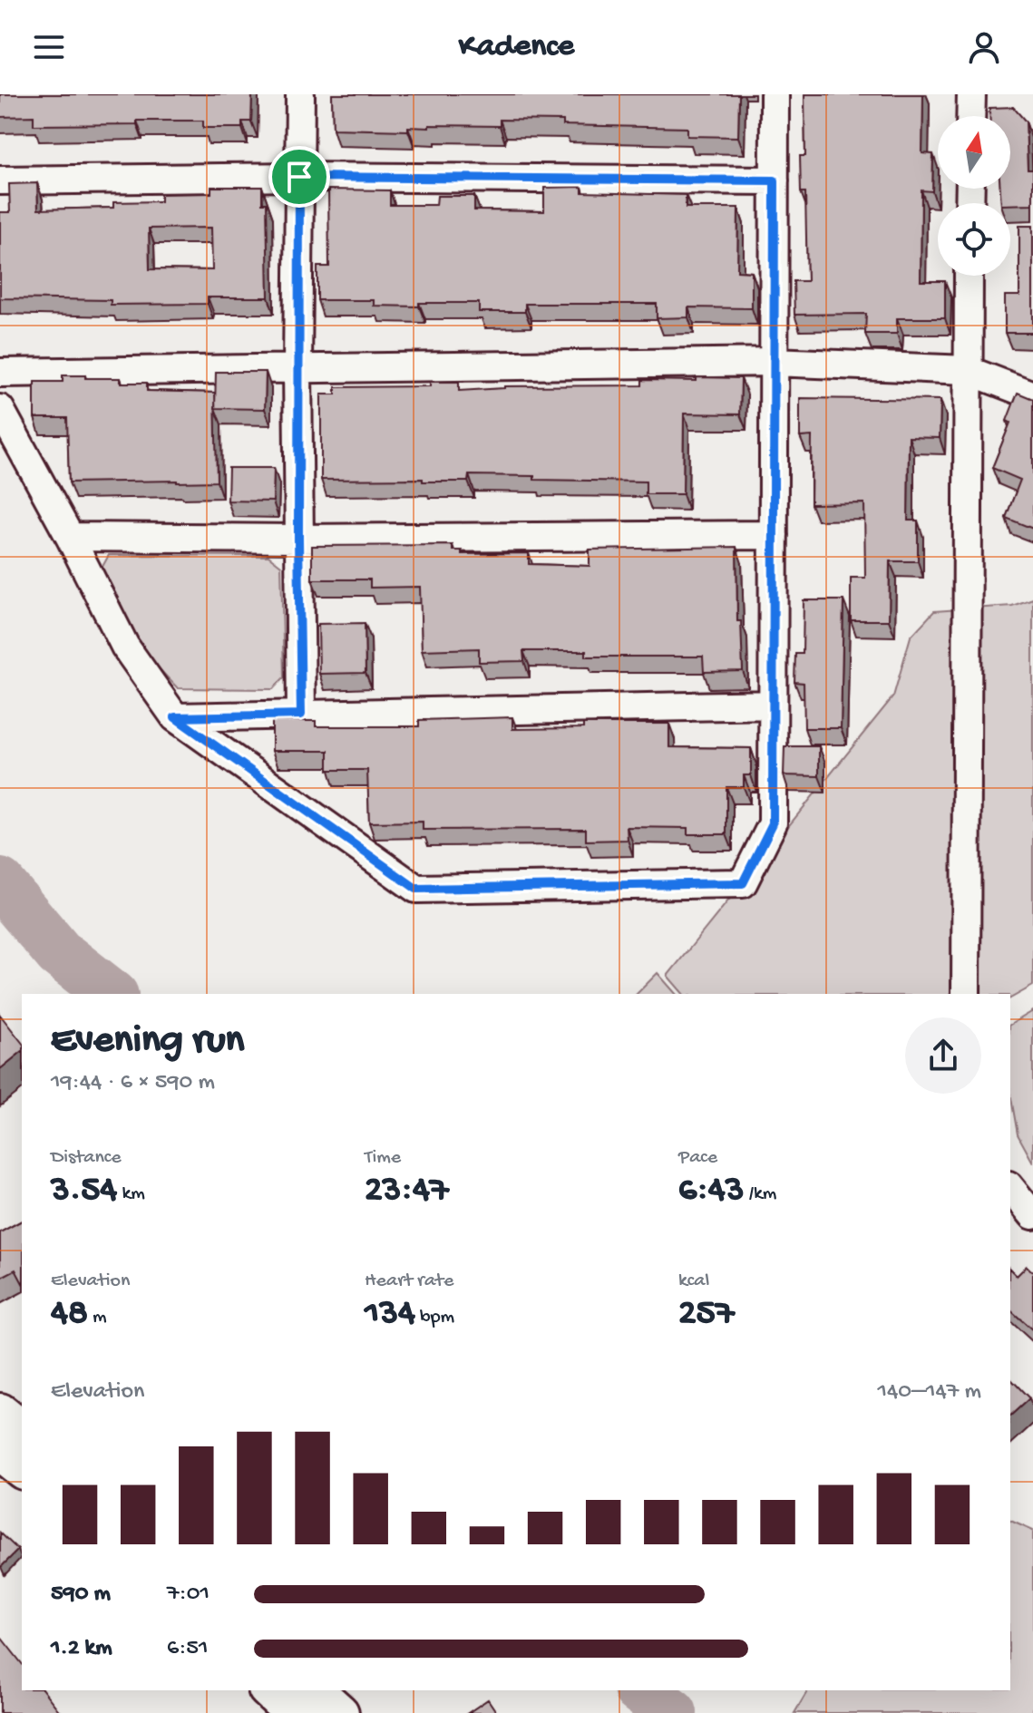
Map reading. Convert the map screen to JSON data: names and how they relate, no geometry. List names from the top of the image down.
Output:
{
  "north": "top",
  "page": {
    "header": "Kadence",
    "heading": ["Evening run", "19:44 · 6 × 590 m"],
    "stats": [
      ["Distance", "3.54 km"],
      ["Time", "23:47"],
      ["Pace", "6:43 /km"],
      ["Elevation", "48 m"],
      ["Heart rate", "134 bpm"],
      ["kcal", "257"]
    ],
    "chart": ["Elevation", "140–147 m"],
    "list": [
      {
        "name": "590 m",
        "note": "7:01"
      },
      {
        "name": "1.2 km",
        "note": "6:51"
      }
    ]
  }
}
